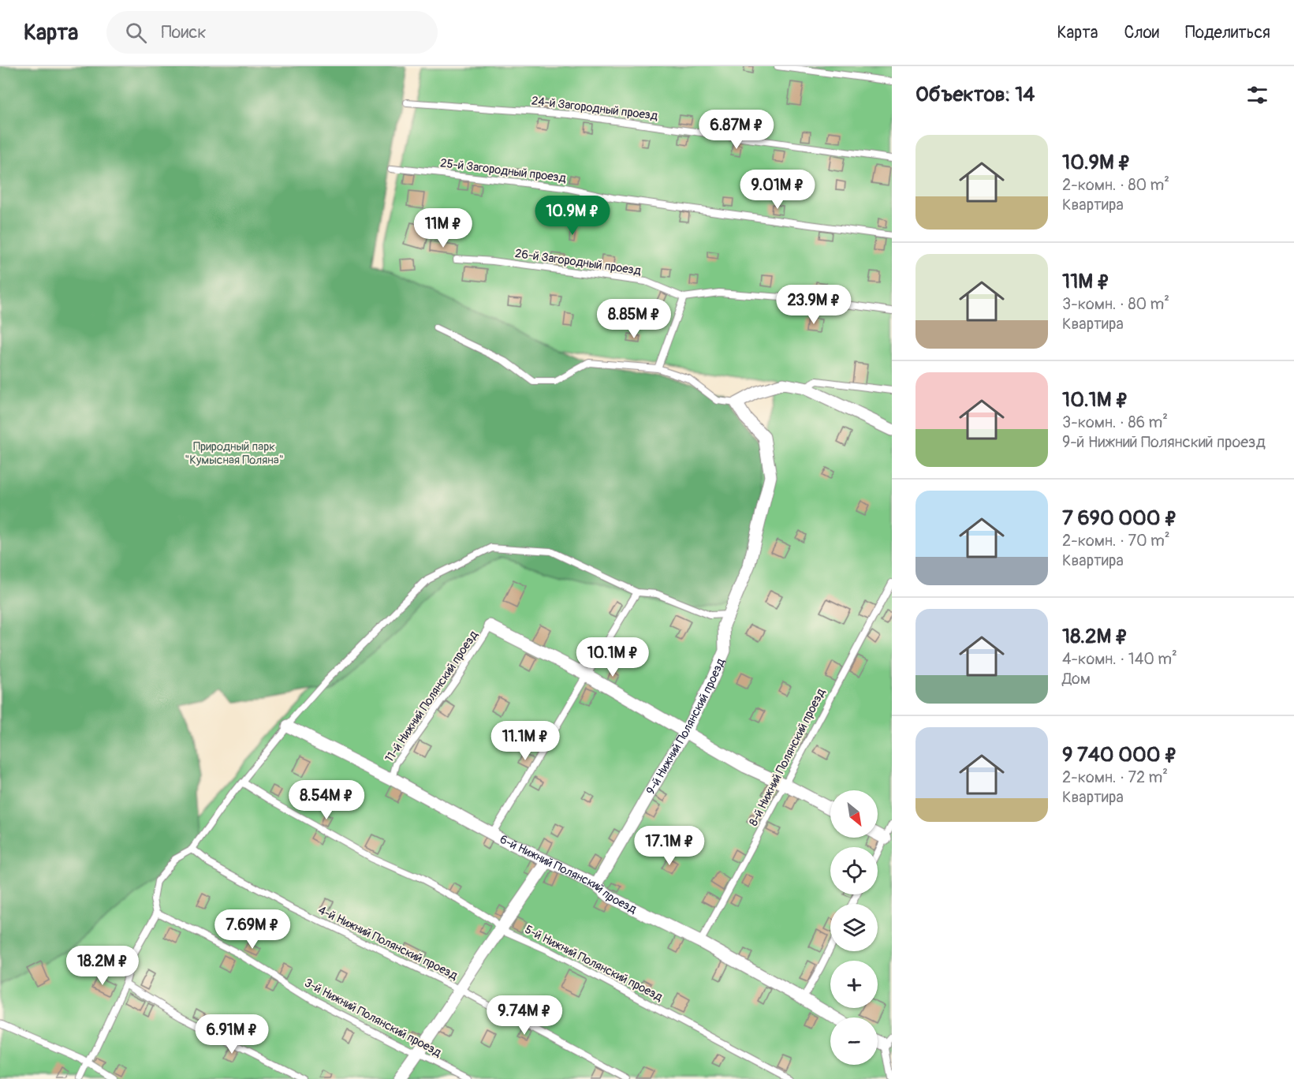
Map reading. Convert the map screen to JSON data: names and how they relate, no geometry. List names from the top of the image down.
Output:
{
  "streets": {
    "street": ["9-й Нижний Полянский проезд", "6-й Нижний Полянский проезд"],
    "lane": [
      "24-й Загородный проезд",
      "25-й Загородный проезд",
      "26-й Загородный проезд",
      "11-й Нижний Полянский проезд",
      "8-й Нижний Полянский проезд",
      "4-й Нижний Полянский проезд",
      "5-й Нижний Полянский проезд",
      "3-й Нижний Полянский проезд"
    ]
  },
  "crossings": [
    ["11-й Нижний Полянский проезд", "6-й Нижний Полянский проезд"],
    ["9-й Нижний Полянский проезд", "6-й Нижний Полянский проезд"],
    ["8-й Нижний Полянский проезд", "6-й Нижний Полянский проезд"]
  ],
  "parks": ["Природный парк \"Кумысная Поляна\""],
  "north": "bottom right",
  "page": {
    "header": "Карта",
    "search": "Поиск",
    "nav": ["Карта", "Слои", "Поделиться"],
    "heading": "Объектов: 14",
    "price": [
      "6.87M ₽",
      "9.01M ₽",
      "10.9M ₽",
      "11M ₽",
      "23.9M ₽",
      "8.85M ₽",
      "10.1M ₽",
      "11.1M ₽",
      "8.54M ₽",
      "17.1M ₽",
      "7.69M ₽",
      "18.2M ₽",
      "9.74M ₽",
      "6.91M ₽"
    ],
    "list": [
      {
        "name": "10.9M ₽",
        "note": "2-комн. · 80 m² · Квартира"
      },
      {
        "name": "11M ₽",
        "note": "3-комн. · 80 m² · Квартира"
      },
      {
        "name": "10.1M ₽",
        "note": "3-комн. · 86 m² · 9-й Нижний Полянский проезд"
      },
      {
        "name": "7 690 000 ₽",
        "note": "2-комн. · 70 m² · Квартира"
      },
      {
        "name": "18.2M ₽",
        "note": "4-комн. · 140 m² · Дом"
      },
      {
        "name": "9 740 000 ₽",
        "note": "2-комн. · 72 m² · Квартира"
      }
    ],
    "map_buttons": ["+", "−"]
  }
}
